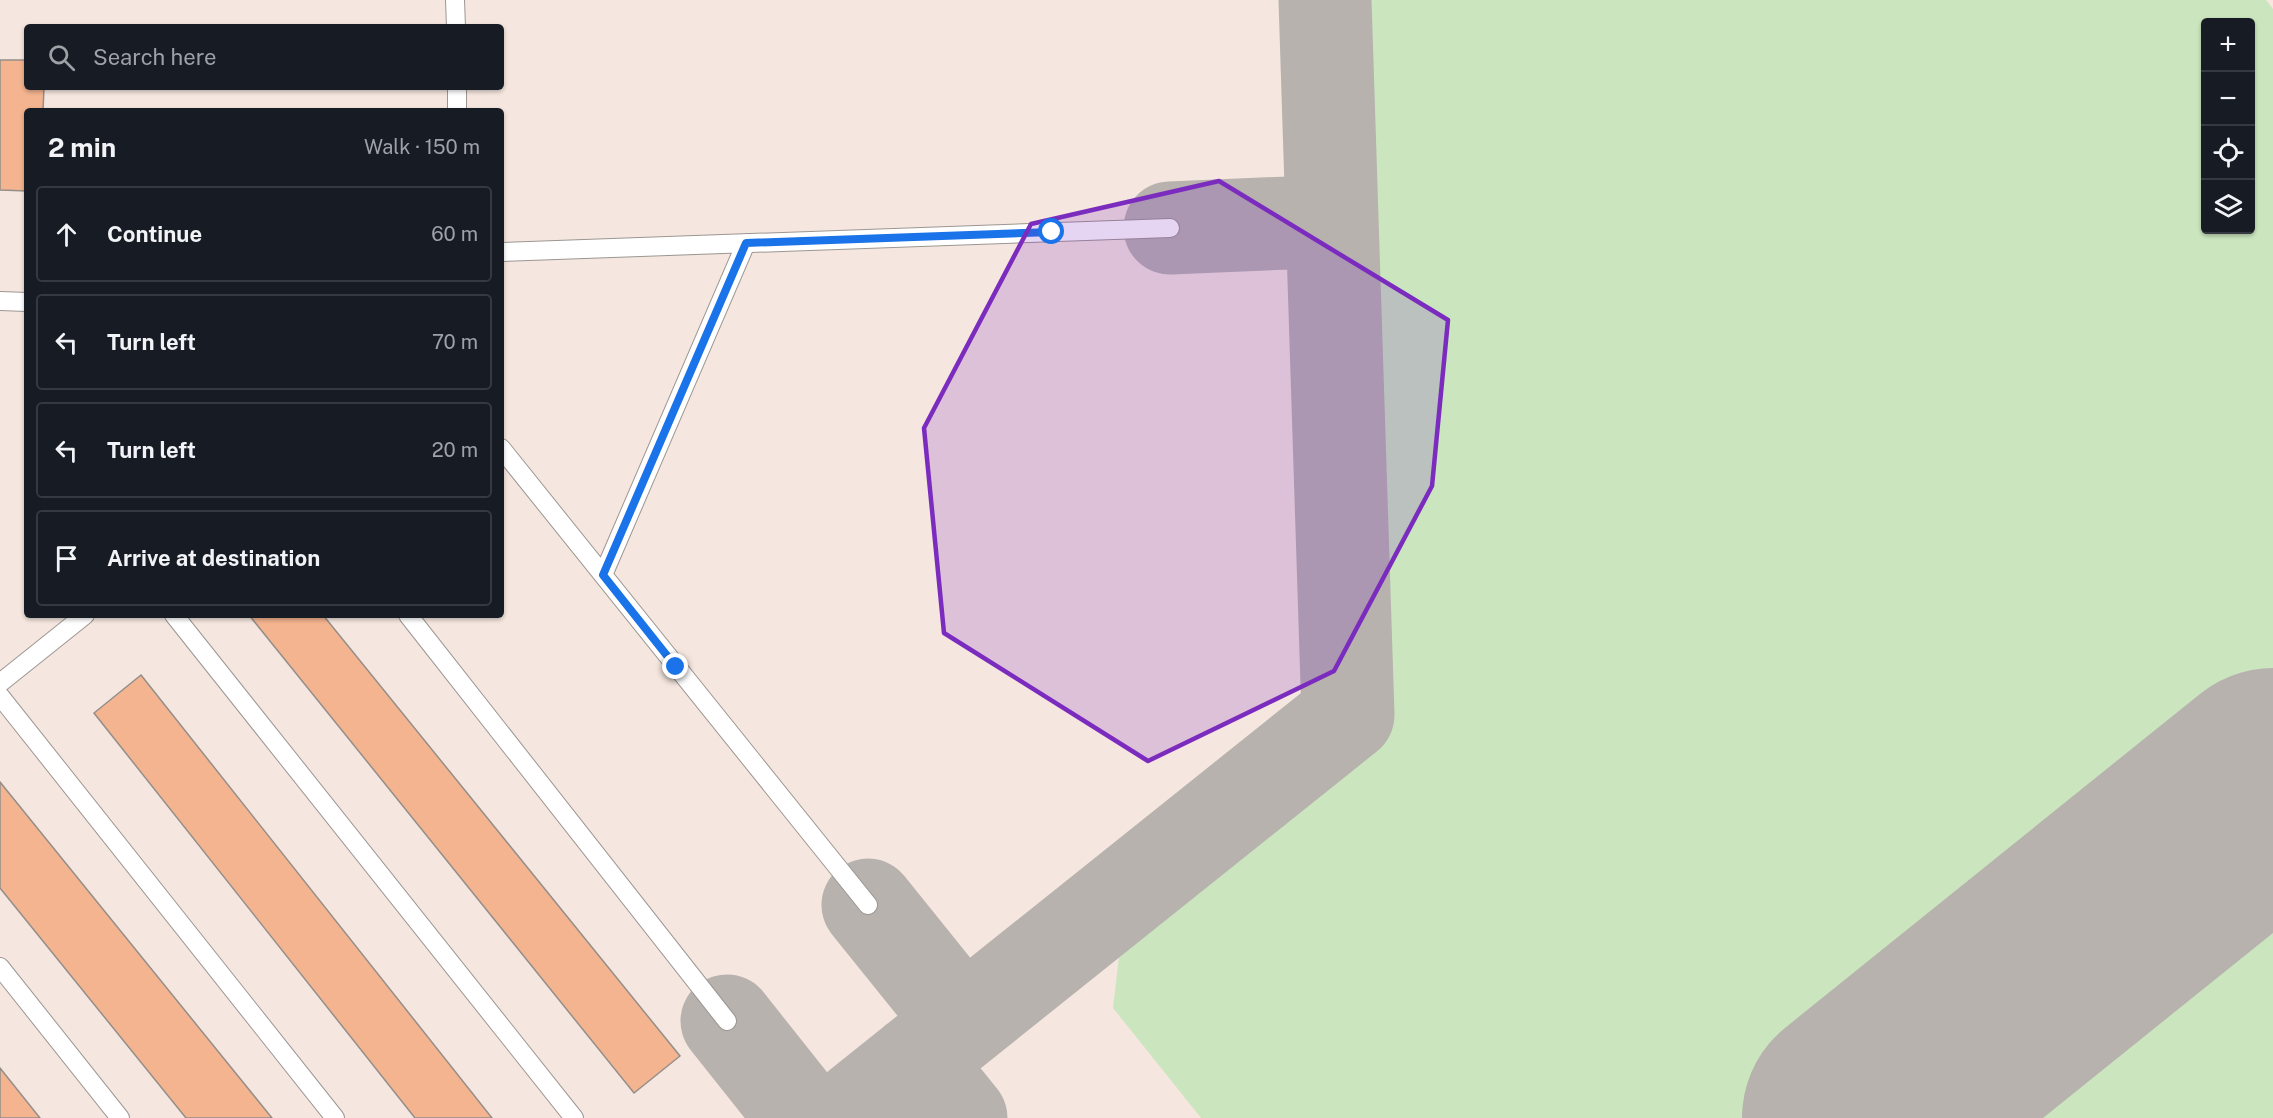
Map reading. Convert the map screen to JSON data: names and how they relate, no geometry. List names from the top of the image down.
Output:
{
  "page": {
    "map_buttons": ["+", "−"],
    "search": "Search here",
    "heading": ["2 min", "Walk · 150 m"],
    "list": [
      ["Continue", "60 m"],
      ["Turn left", "70 m"],
      ["Turn left", "20 m"],
      "Arrive at destination"
    ]
  }
}
